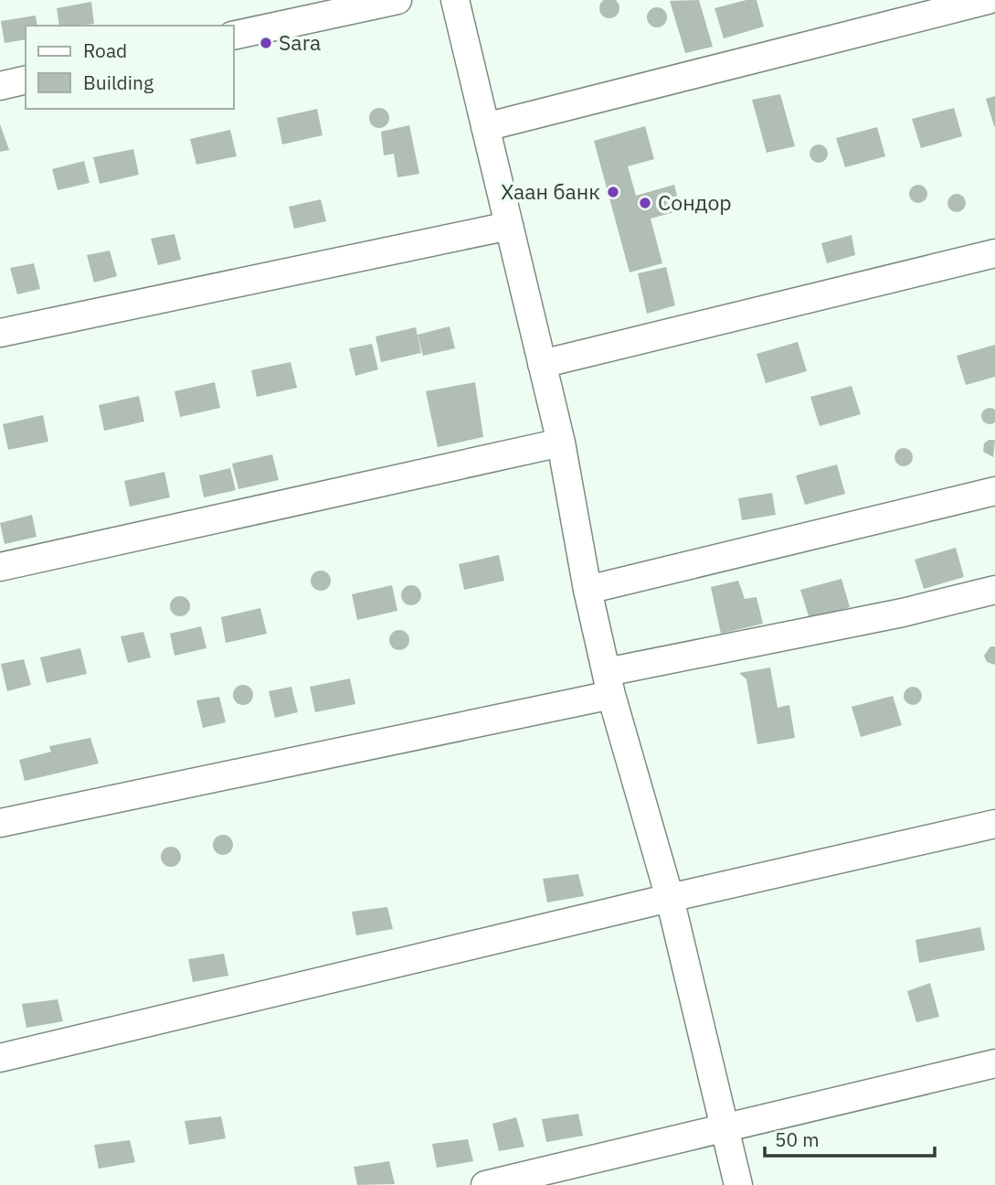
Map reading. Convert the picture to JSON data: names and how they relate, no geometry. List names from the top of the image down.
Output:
{
  "places": ["Sara", "Хаан банк", "Сондор"],
  "legend": ["Road", "Building"],
  "scale_bar": "50 m"
}
